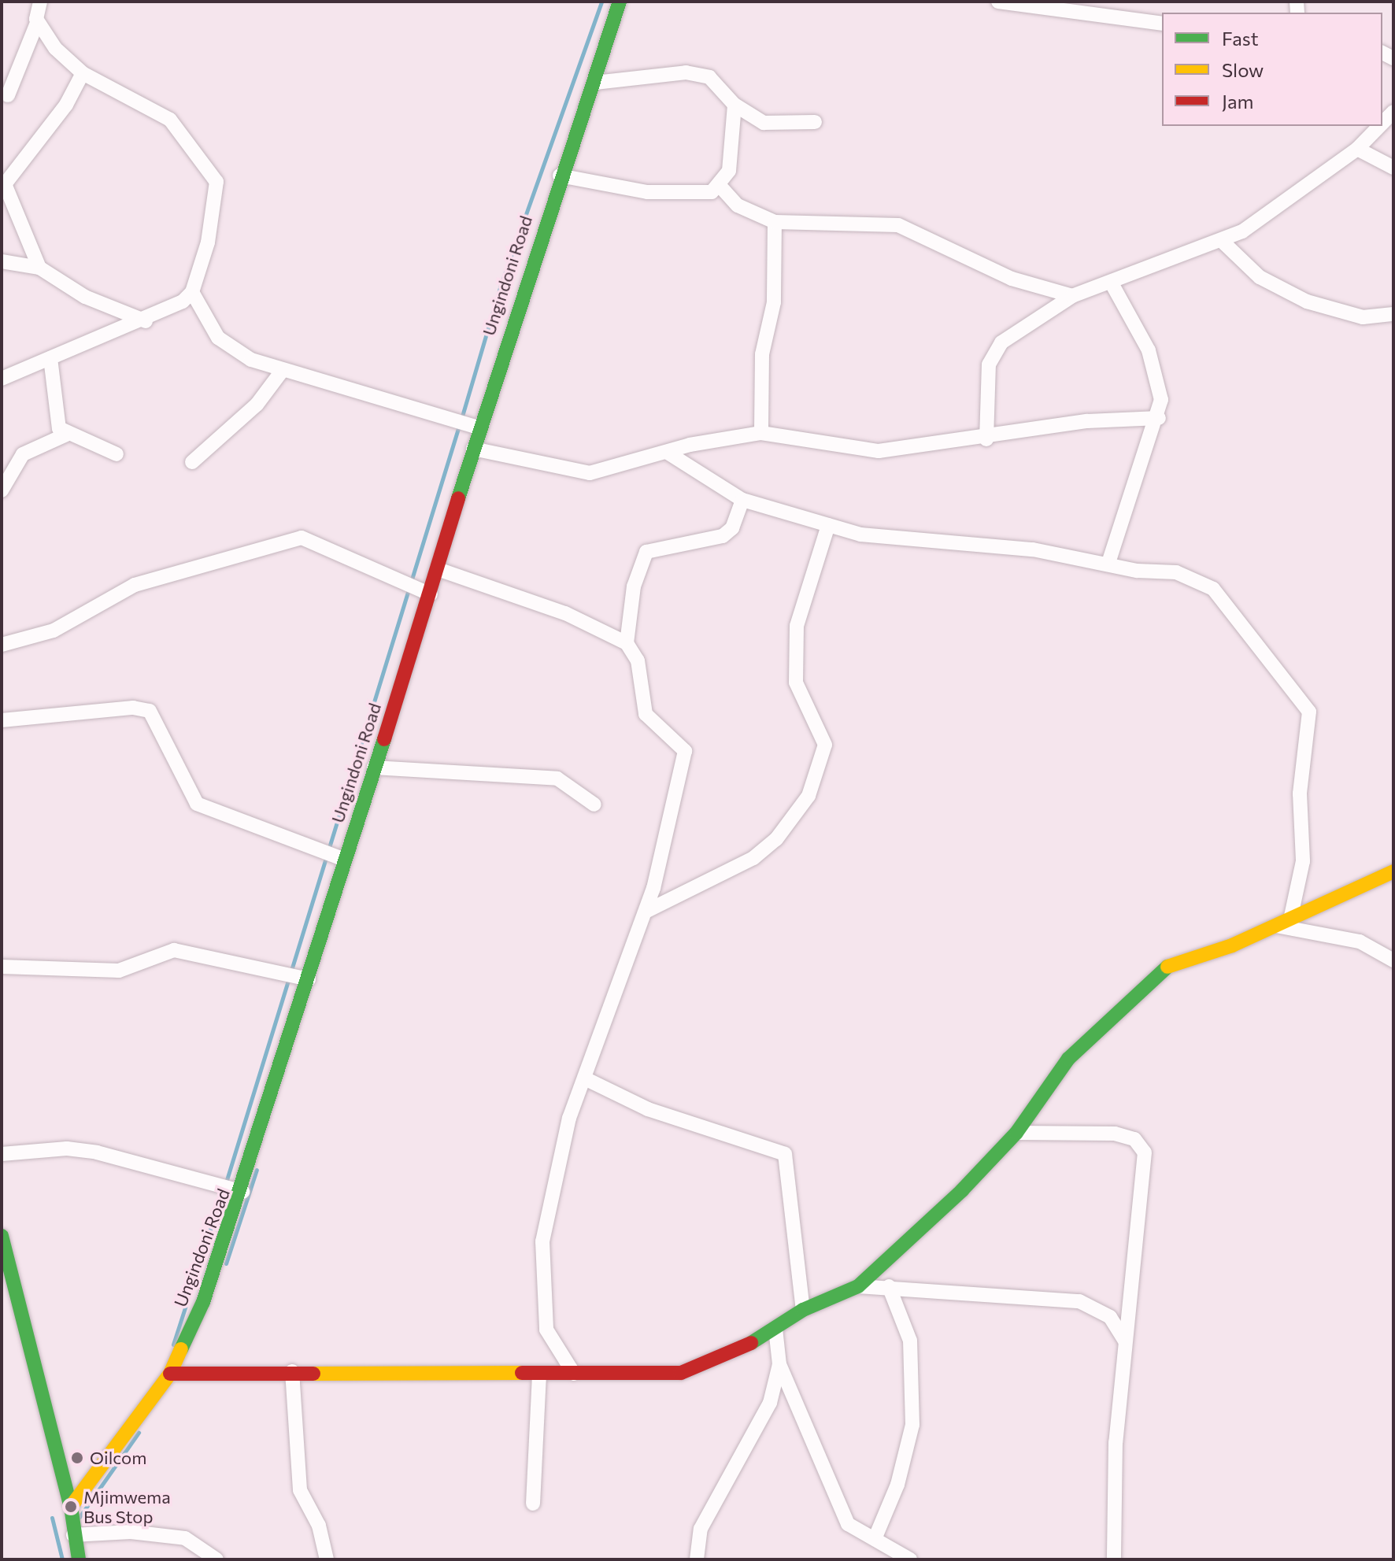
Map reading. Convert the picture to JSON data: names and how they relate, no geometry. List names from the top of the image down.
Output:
{
  "streets": {
    "main road": ["Ungindoni Road"]
  },
  "places": ["Oilcom", "Mjimwema Bus Stop"],
  "legend": ["Fast", "Slow", "Jam"]
}
